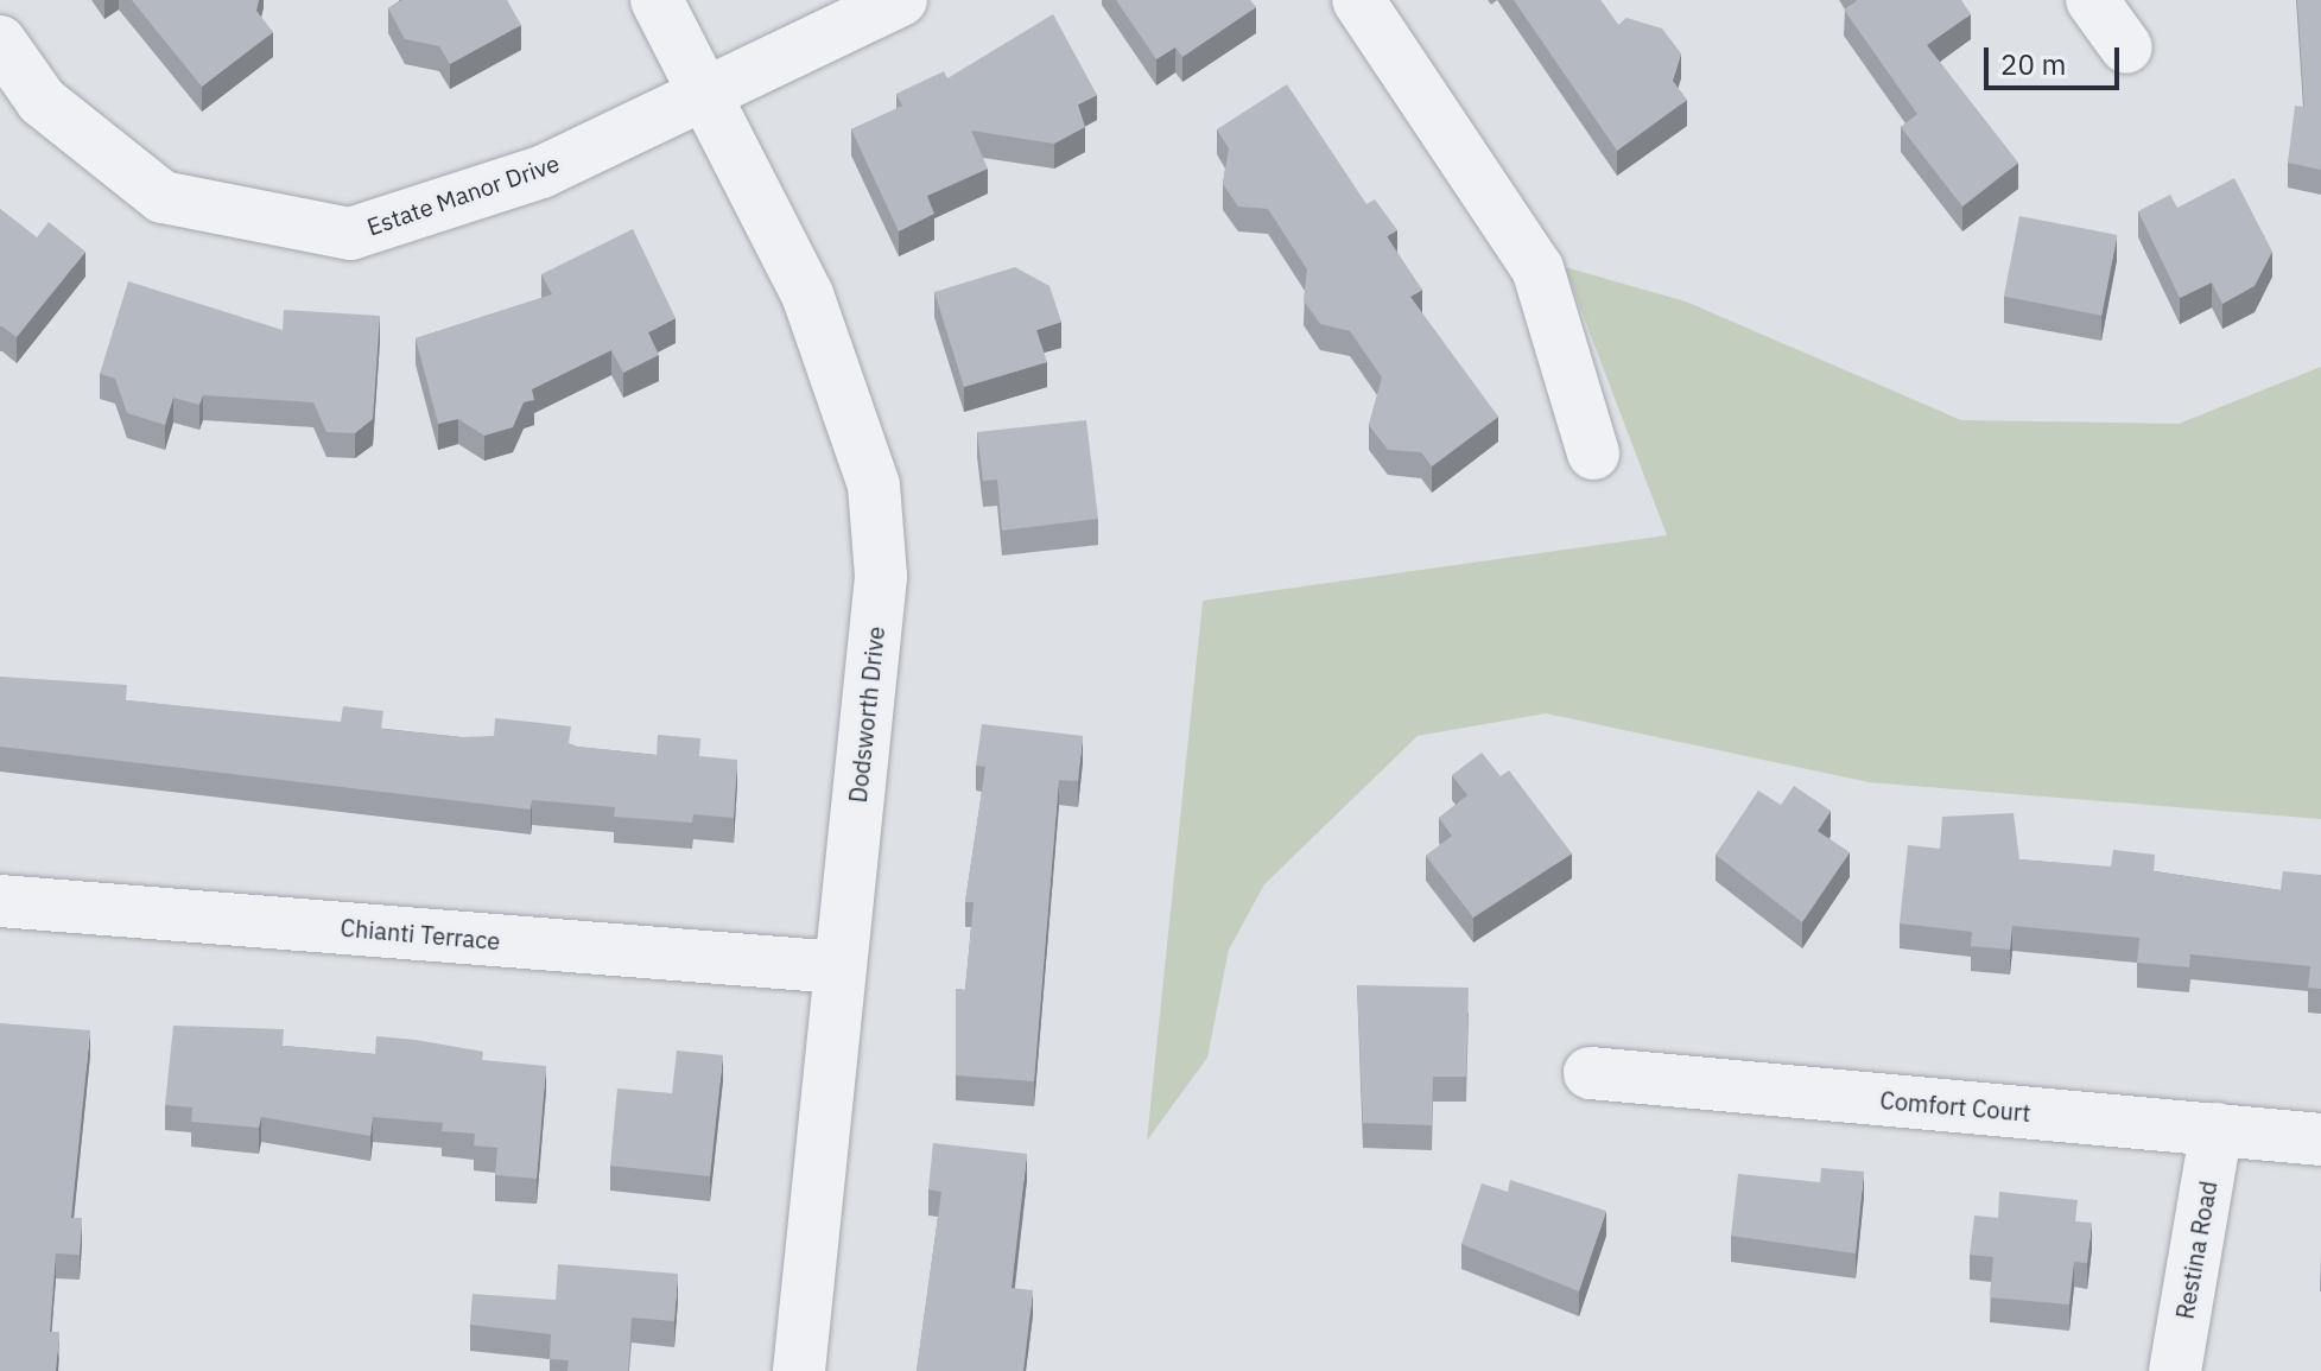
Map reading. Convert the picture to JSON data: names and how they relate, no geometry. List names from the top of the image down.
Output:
{
  "streets": {
    "street": [
      "Estate Manor Drive",
      "Dodsworth Drive",
      "Chianti Terrace",
      "Comfort Court",
      "Restina Road"
    ]
  },
  "crossings": [
    ["Estate Manor Drive", "Dodsworth Drive"],
    ["Dodsworth Drive", "Chianti Terrace"],
    ["Comfort Court", "Restina Road"]
  ],
  "scale_bar": "20 m"
}
